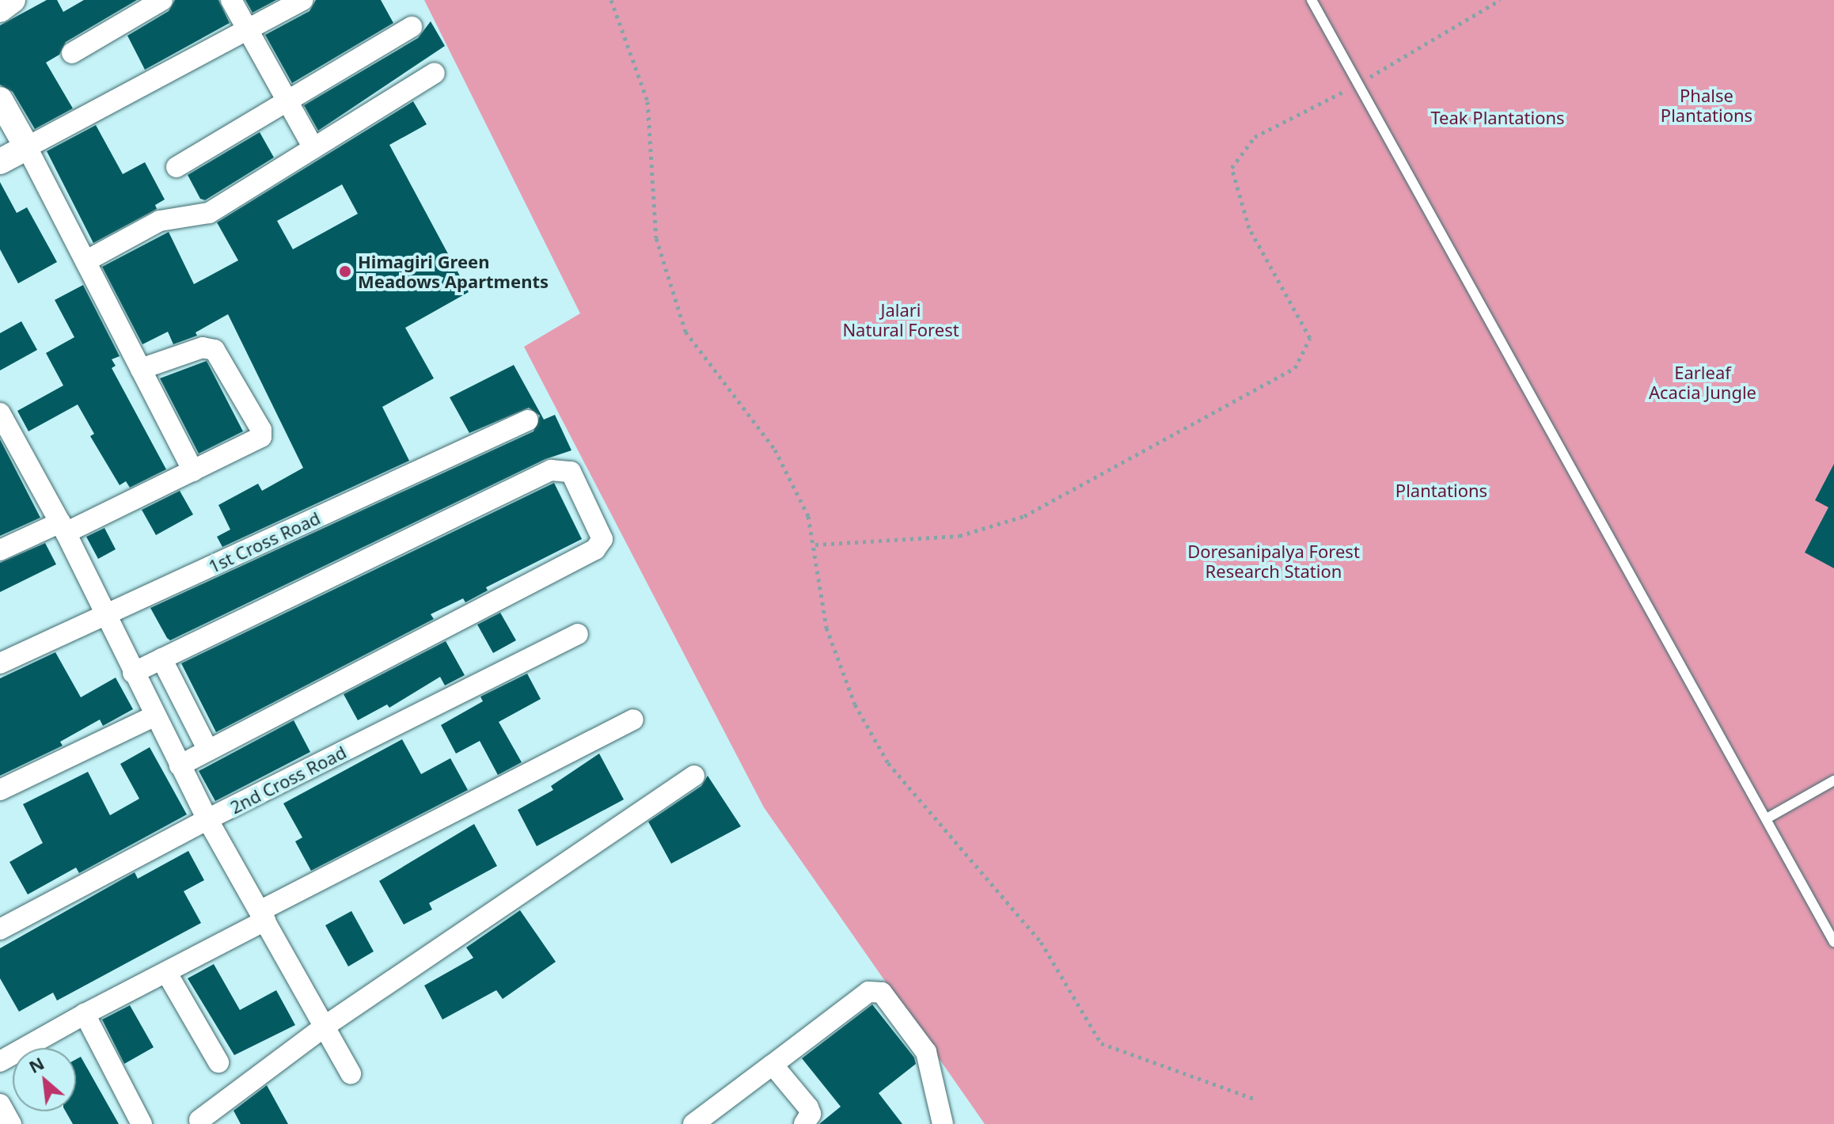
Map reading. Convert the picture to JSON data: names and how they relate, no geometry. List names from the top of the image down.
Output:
{
  "streets": {
    "street": ["1st Cross Road", "2nd Cross Road"]
  },
  "parks": [
    "Phalse Plantations",
    "Teak Plantations",
    "Jalari Natural Forest",
    "Earleaf Acacia Jungle",
    "Plantations",
    "Doresanipalya Forest Research Station"
  ],
  "places": ["Himagiri Green Meadows Apartments"],
  "north": "top left"
}
